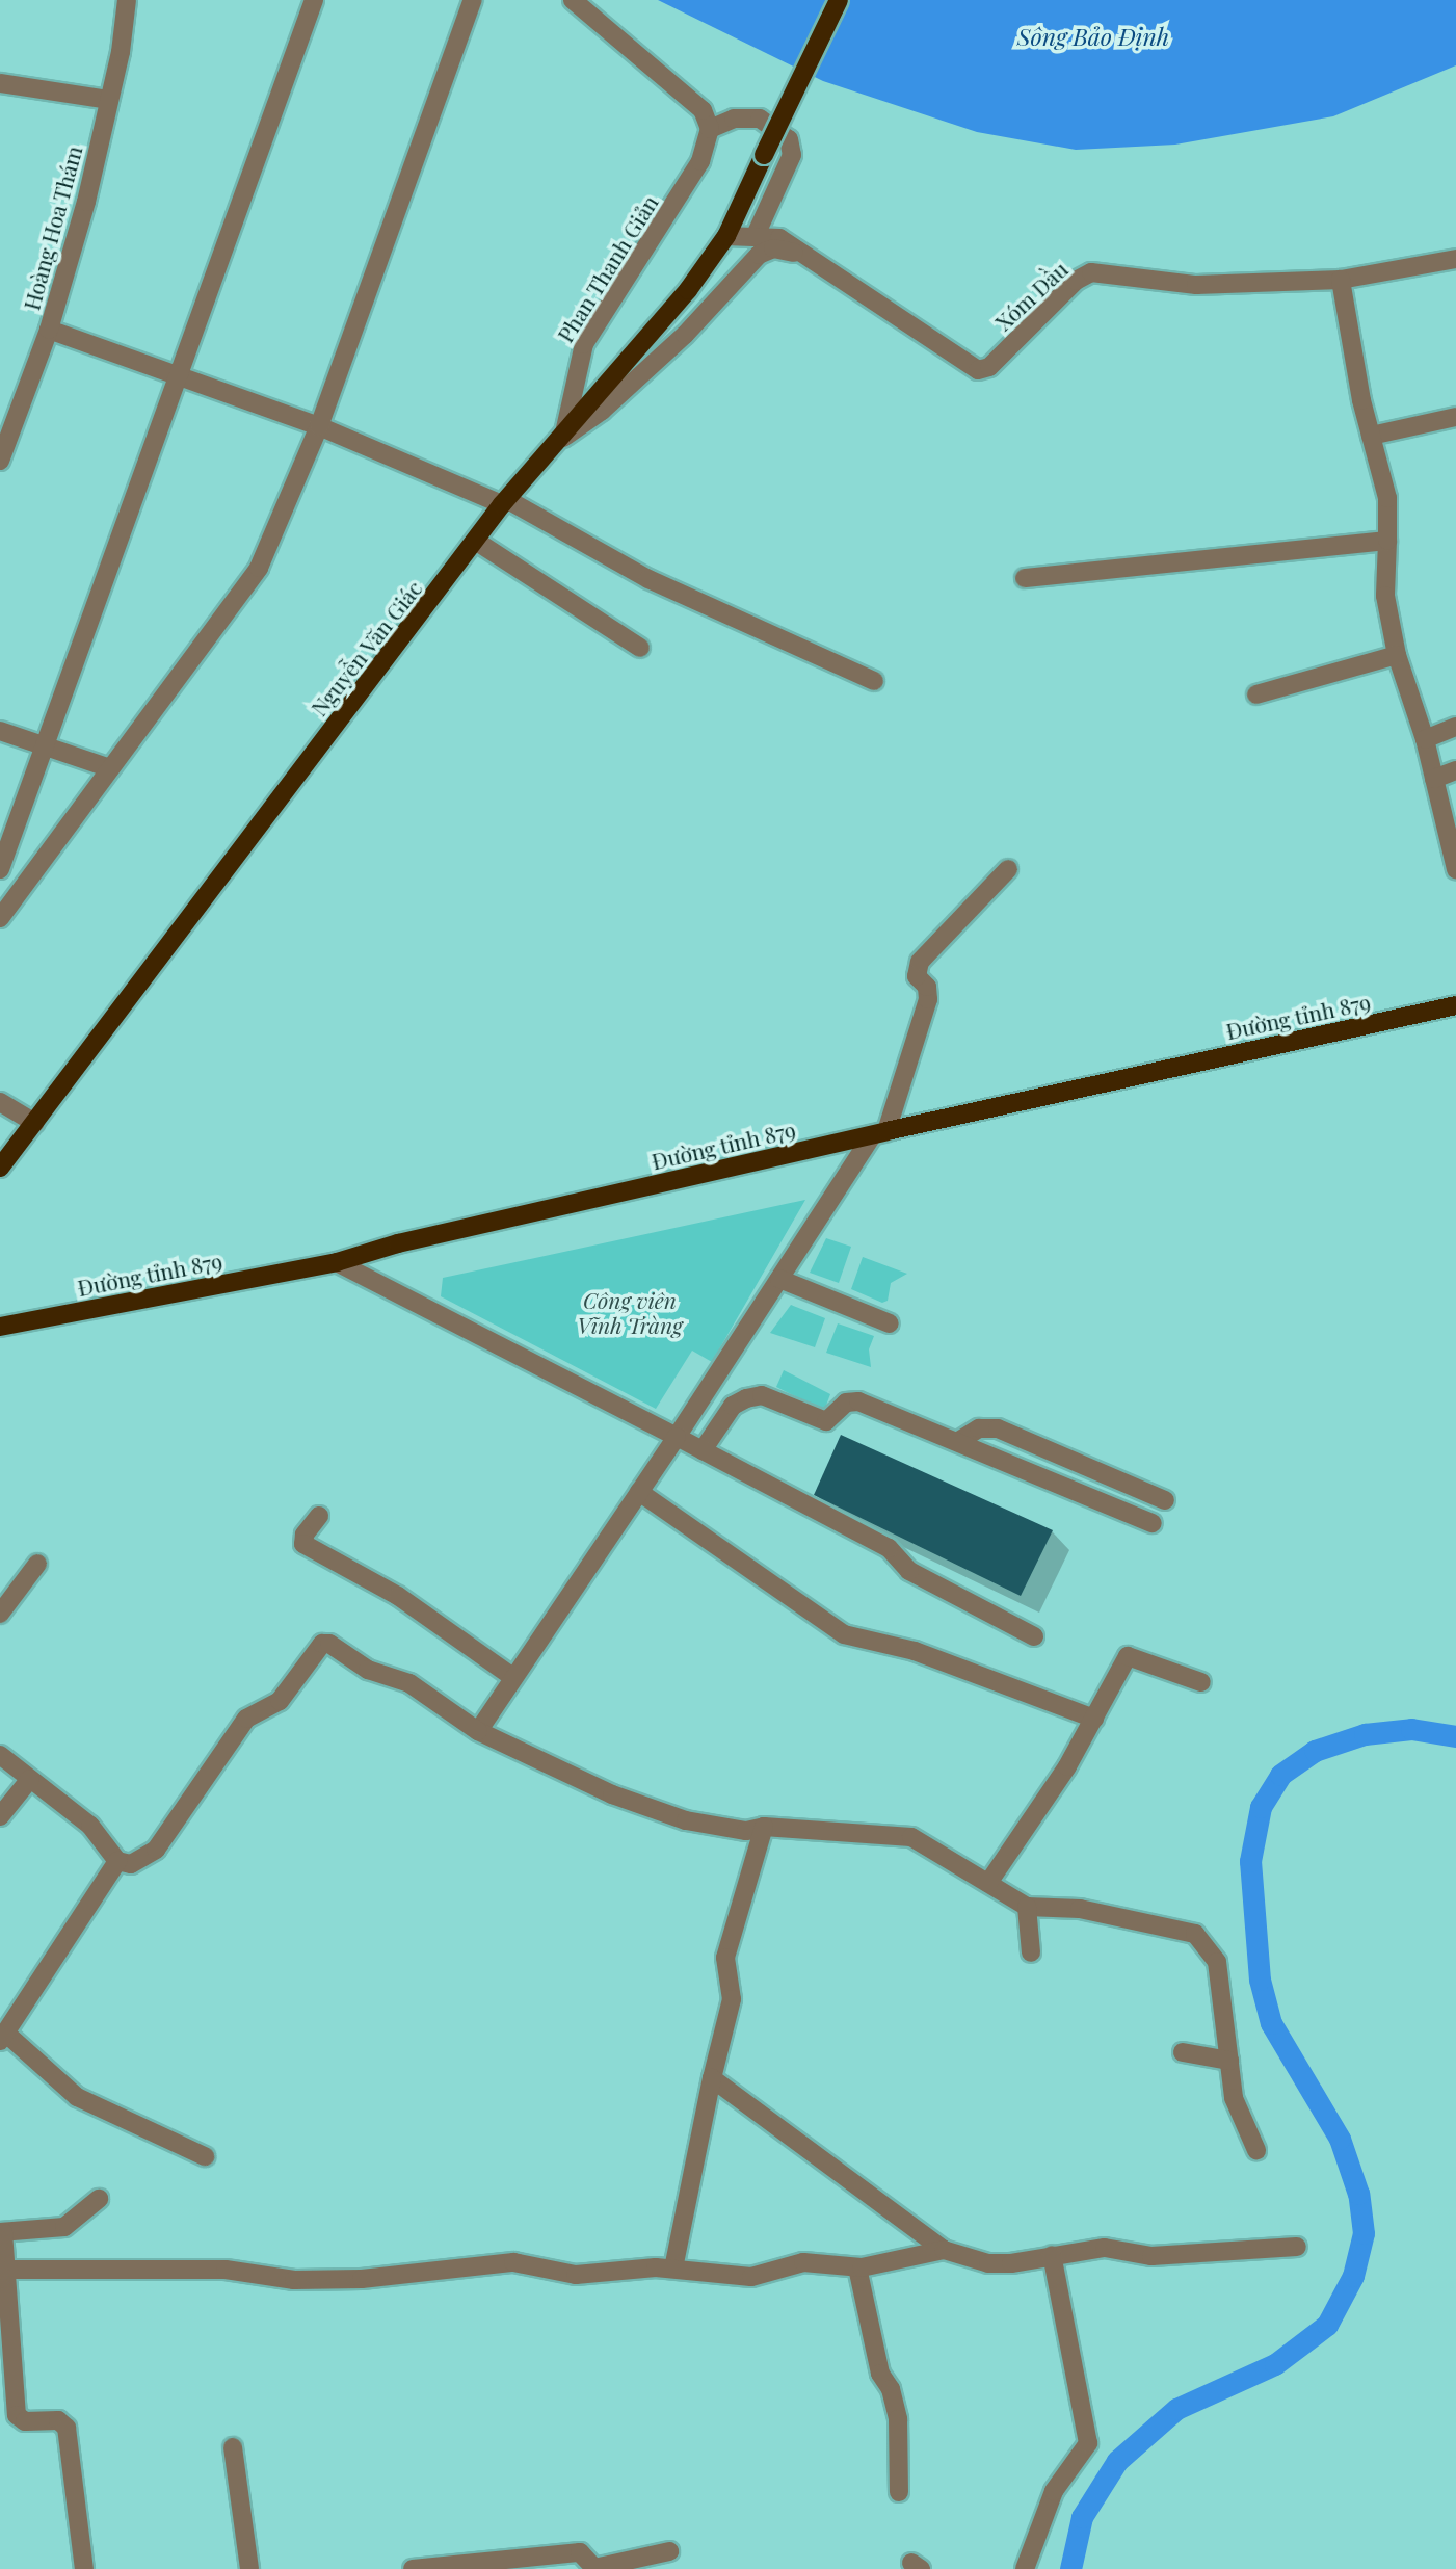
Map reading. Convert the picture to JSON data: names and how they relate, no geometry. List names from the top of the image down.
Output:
{
  "streets": {
    "main road": ["Nguyễn Văn Giác", "Đường tỉnh 879"],
    "street": ["Hoàng Hoa Thám", "Phan Thanh Giản", "Xóm Dầu"]
  },
  "crossings": [
    ["Phan Thanh Giản", "Nguyễn Văn Giác"],
    ["Xóm Dầu", "Nguyễn Văn Giác"]
  ],
  "water": ["Sông Bảo Định"],
  "parks": ["Công viên Vĩnh Tràng"]
}
